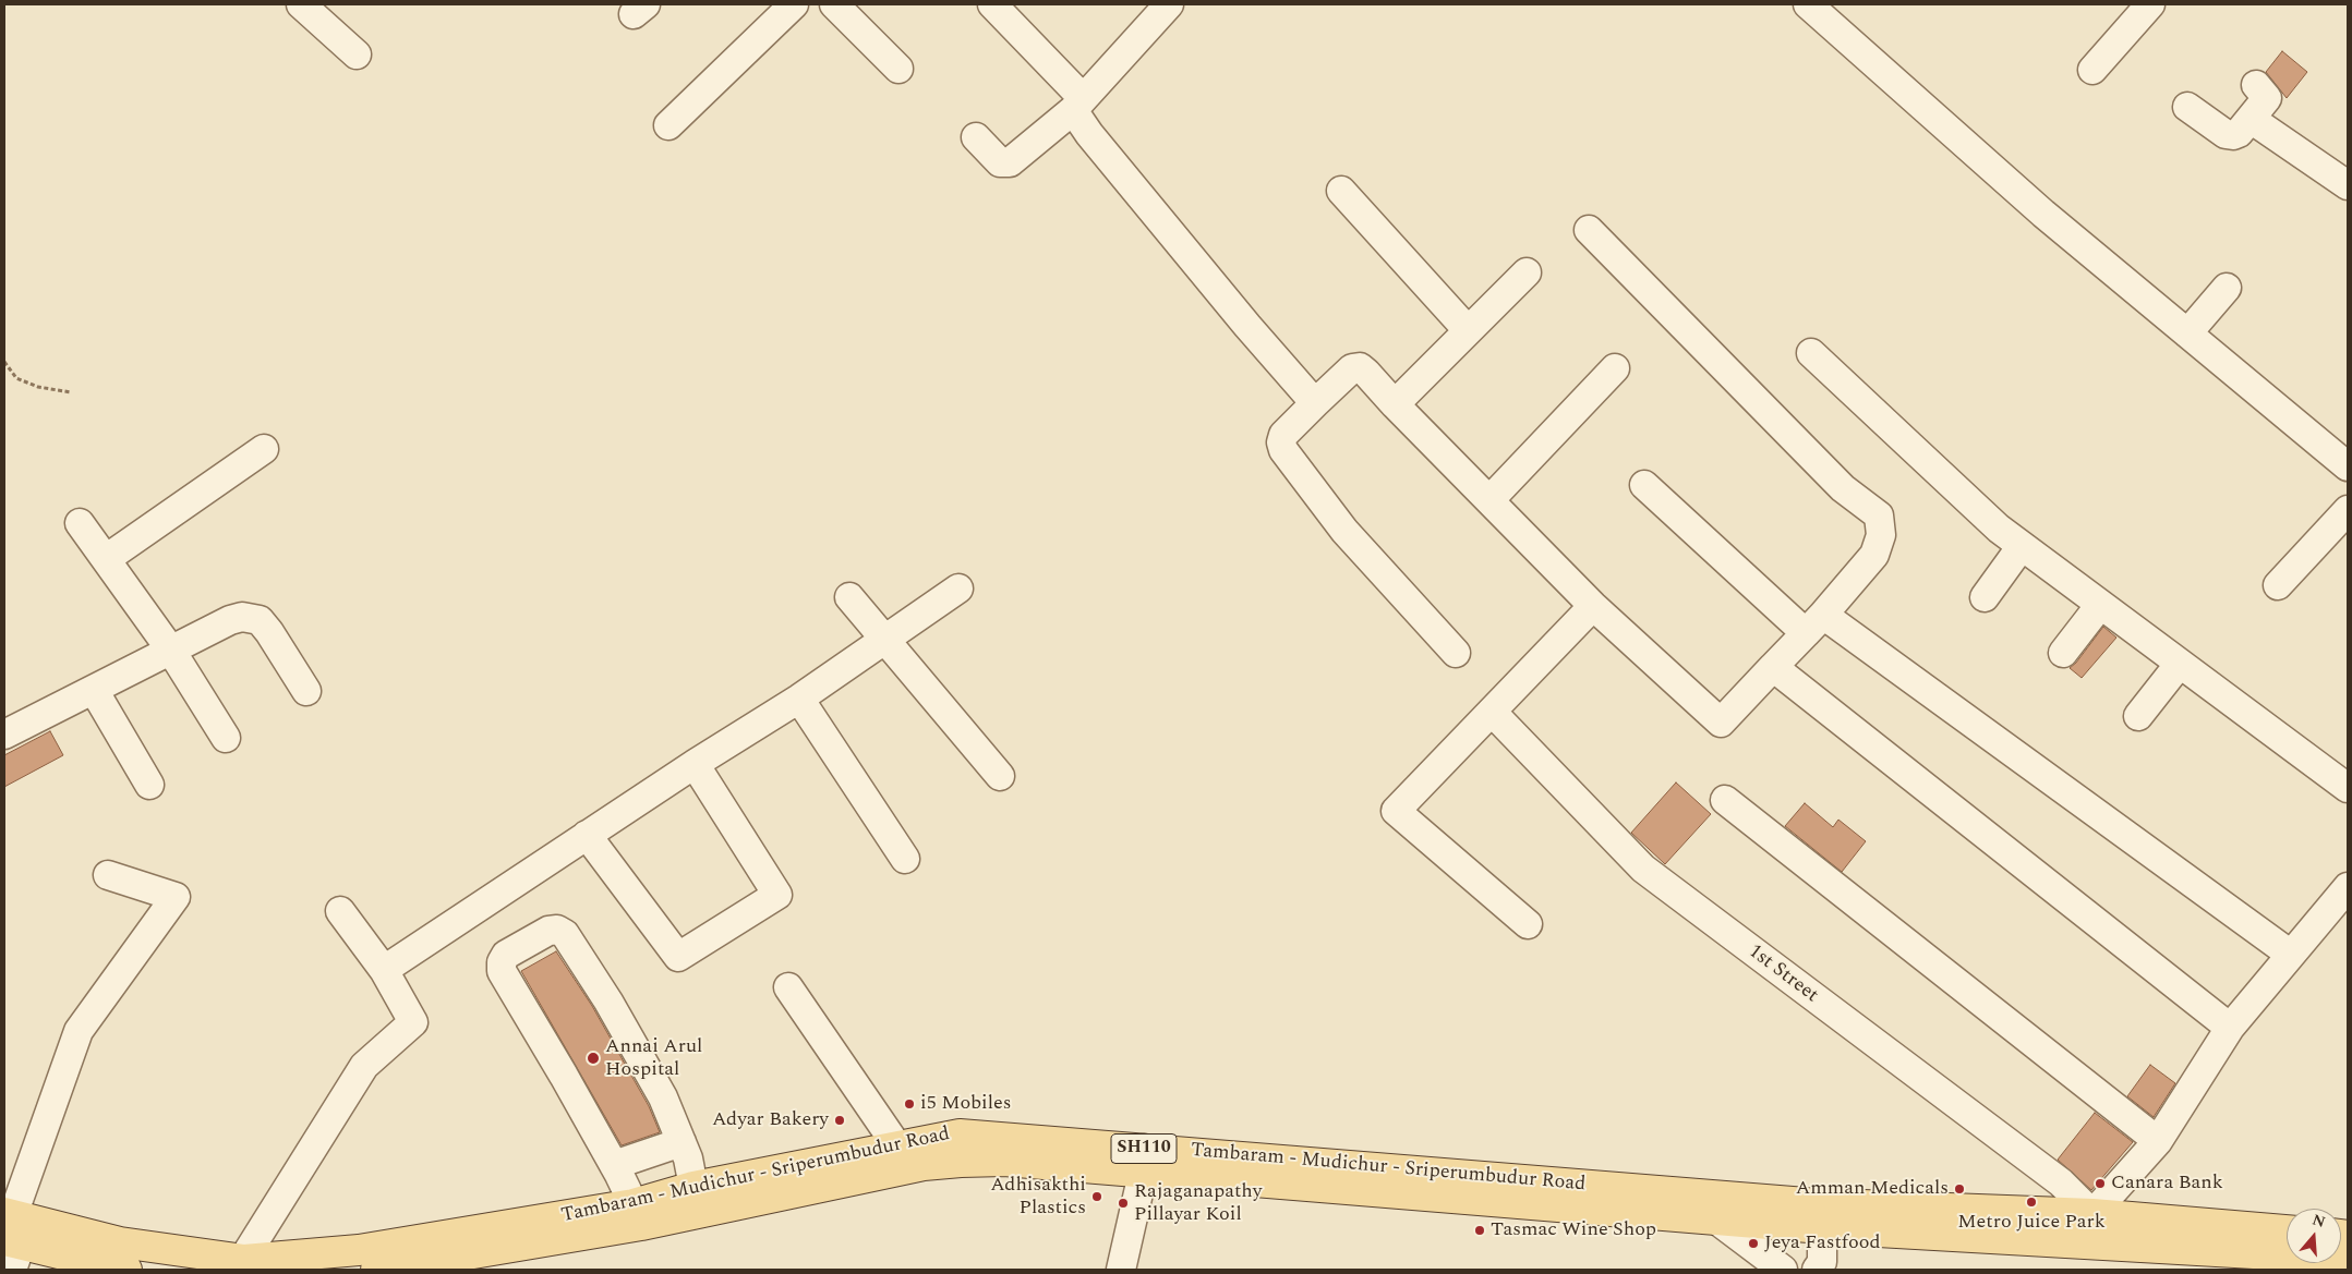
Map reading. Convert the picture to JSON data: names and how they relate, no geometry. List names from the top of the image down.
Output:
{
  "streets": {
    "main road": ["SH110", "Tambaram - Mudichur - Sriperumbudur Road"],
    "street": ["1st Street"]
  },
  "crossings": [
    ["1st Street", "Tambaram - Mudichur - Sriperumbudur Road"]
  ],
  "places": [
    "Annai Arul Hospital",
    "i5 Mobiles",
    "Adyar Bakery",
    "Canara Bank",
    "Amman Medicals",
    "Adhisakthi Plastics",
    "Metro Juice Park",
    "Rajaganapathy Pillayar Koil",
    "Tasmac Wine Shop",
    "Jeya Fastfood"
  ],
  "north": "top"
}
